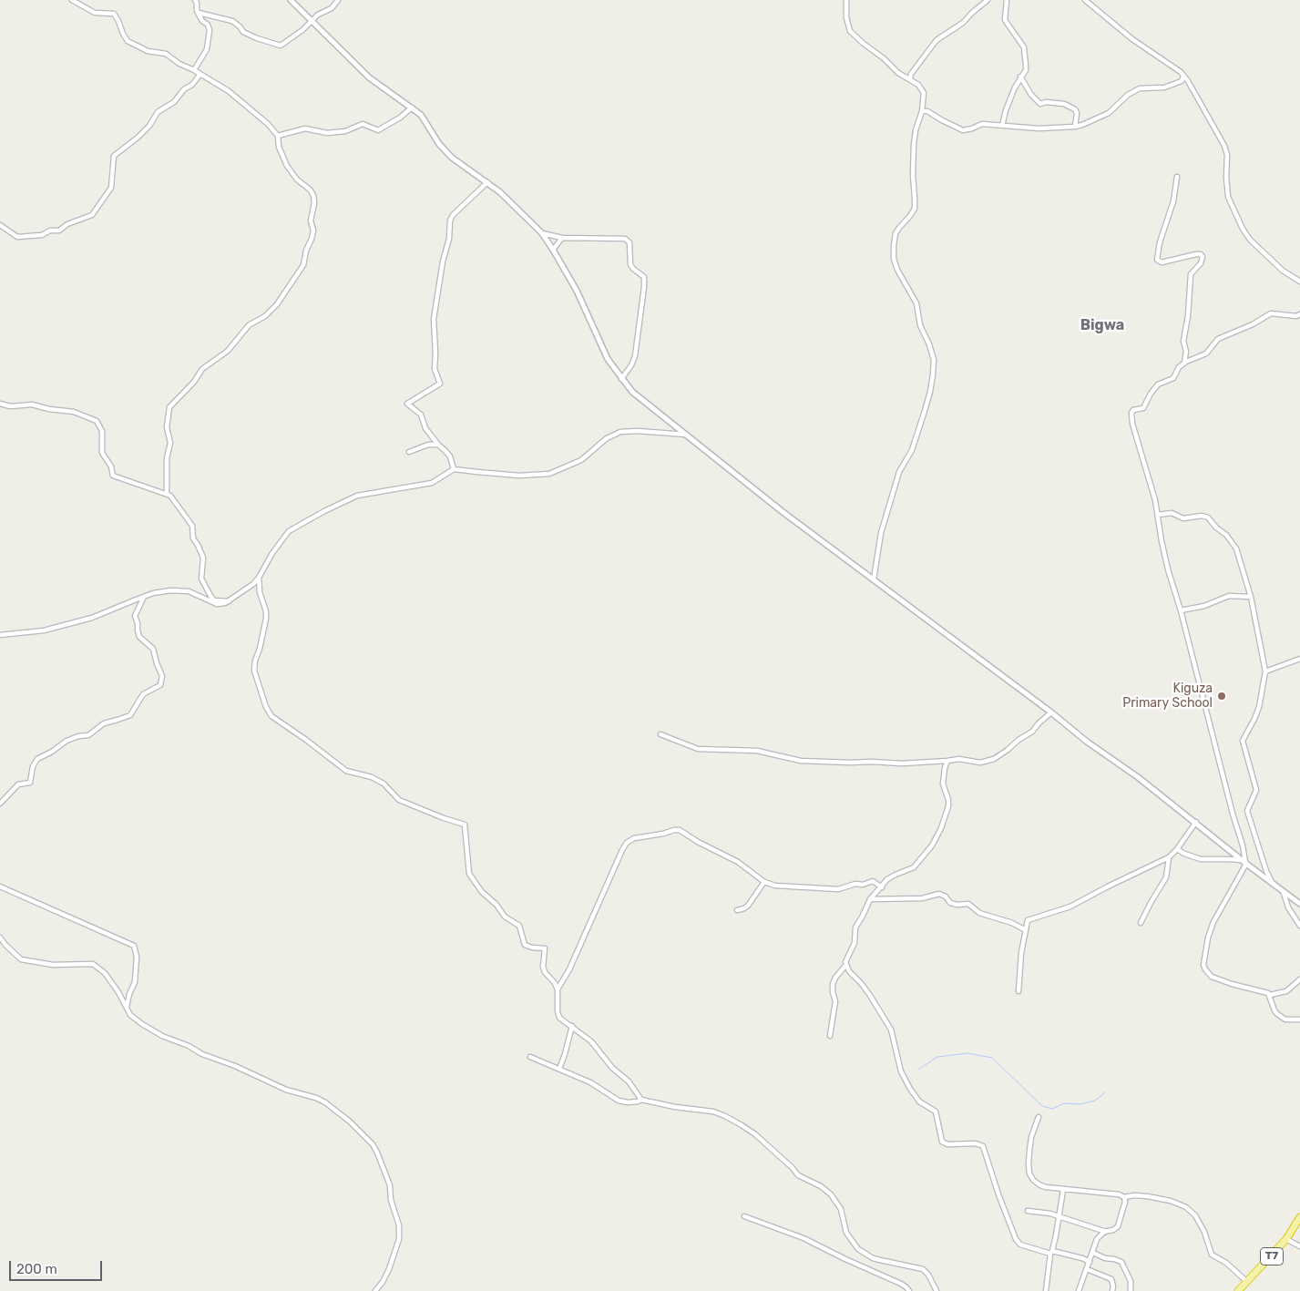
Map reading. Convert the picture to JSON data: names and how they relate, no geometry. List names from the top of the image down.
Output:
{
  "streets": {
    "highway": ["T7"]
  },
  "districts": ["Bigwa"],
  "places": ["Kiguza Primary School"],
  "scale_bar": "200 m"
}
